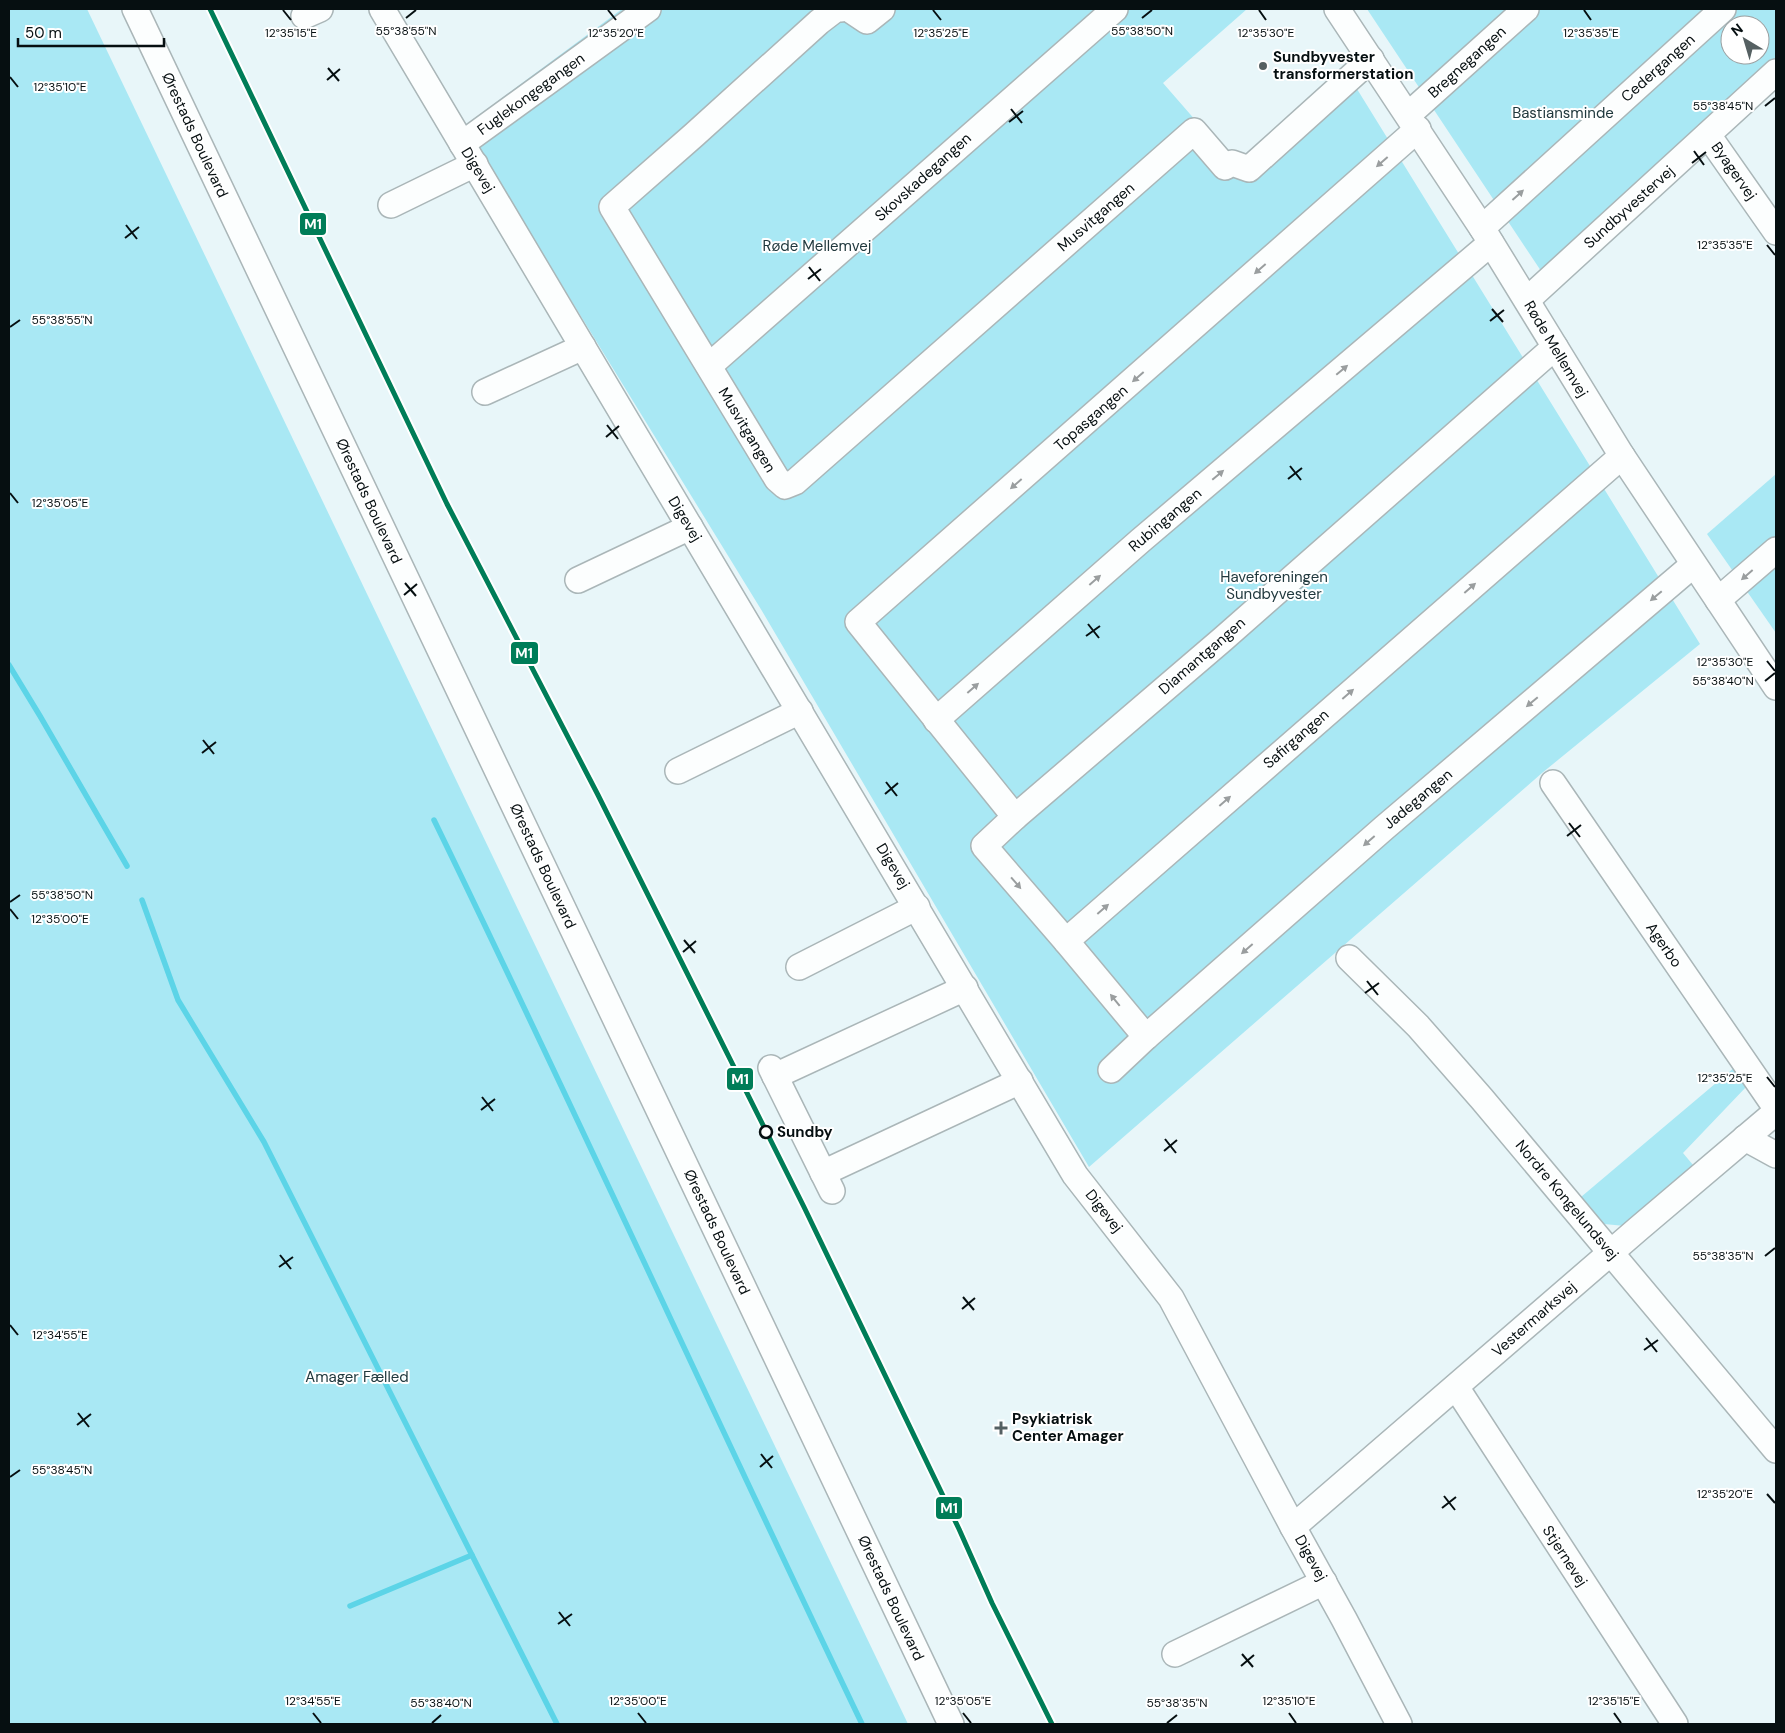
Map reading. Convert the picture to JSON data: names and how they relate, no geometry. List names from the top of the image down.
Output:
{
  "streets": {
    "street": [
      "Bregnegangen",
      "Cedergangen",
      "Fuglekongegangen",
      "Ørestads Boulevard",
      "Digevej",
      "Byagervej",
      "Skovskadegangen",
      "Sundbyvestervej",
      "Musvitgangen",
      "Røde Mellemvej",
      "Topasgangen",
      "Rubingangen",
      "Diamantgangen",
      "Safirgangen",
      "Jadegangen",
      "Agerbo",
      "Nordre Kongelundsvej",
      "Vestermarksvej",
      "Stjernevej"
    ]
  },
  "crossings": [
    ["Bregnegangen", "Røde Mellemvej"],
    ["Bregnegangen", "Topasgangen"],
    ["Cedergangen", "Røde Mellemvej"],
    ["Cedergangen", "Rubingangen"],
    ["Fuglekongegangen", "Digevej"],
    ["Digevej", "Vestermarksvej"],
    ["Byagervej", "Sundbyvestervej"],
    ["Skovskadegangen", "Musvitgangen"],
    ["Sundbyvestervej", "Røde Mellemvej"],
    ["Musvitgangen", "Røde Mellemvej"],
    ["Røde Mellemvej", "Topasgangen"],
    ["Røde Mellemvej", "Rubingangen"],
    ["Røde Mellemvej", "Diamantgangen"],
    ["Røde Mellemvej", "Safirgangen"],
    ["Røde Mellemvej", "Jadegangen"],
    ["Topasgangen", "Rubingangen"],
    ["Diamantgangen", "Safirgangen"],
    ["Nordre Kongelundsvej", "Vestermarksvej"],
    ["Vestermarksvej", "Stjernevej"]
  ],
  "one_way": [
    "Cedergangen",
    "Topasgangen",
    "Rubingangen",
    "Safirgangen",
    "Jadegangen"
  ],
  "parks": [
    "Bastiansminde",
    "Røde Mellemvej",
    "Haveforeningen Sundbyvester",
    "Amager Fælled"
  ],
  "places": {
    "other": ["Sundbyvester transformerstation", "Sundby"],
    "health": ["Psykiatrisk Center Amager"]
  },
  "lines": ["transit line M1"],
  "scale_bar": "50 m",
  "north": "top left",
  "coordinates": [
    "55°38'55\"N",
    "55°38'50\"N",
    "12°35'25\"E",
    "12°35'15\"E",
    "12°35'20\"E",
    "12°35'30\"E",
    "12°35'35\"E",
    "12°35'10\"E",
    "55°38'45\"N",
    "12°35'05\"E",
    "55°38'40\"N",
    "12°35'00\"E",
    "55°38'35\"N",
    "12°34'55\"E"
  ]
}
